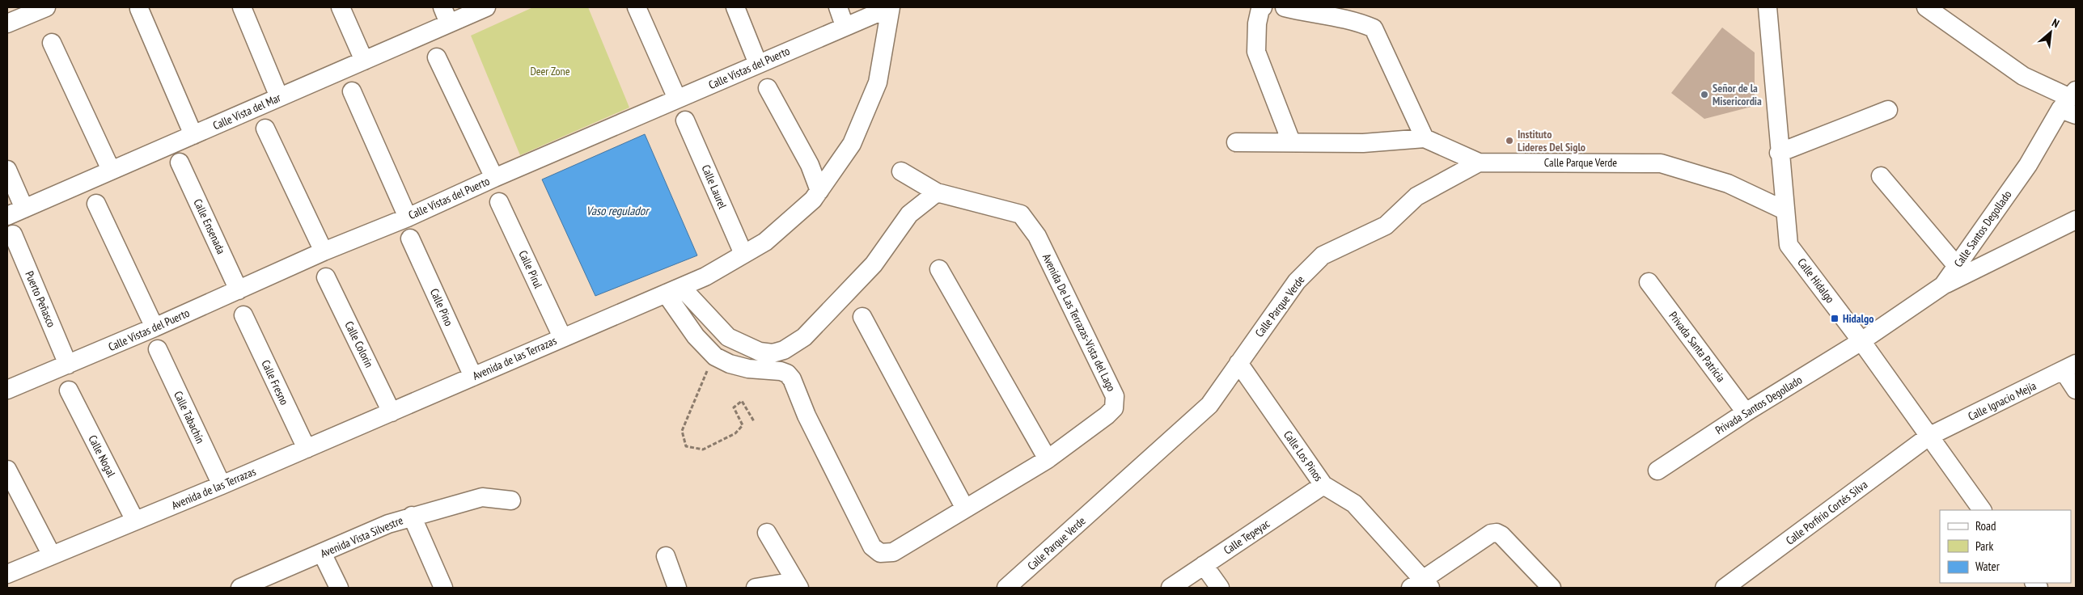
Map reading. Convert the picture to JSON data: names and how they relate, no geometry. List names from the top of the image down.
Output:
{
  "streets": {
    "street": [
      "Calle Vistas del Puerto",
      "Calle Vista del Mar",
      "Calle Parque Verde",
      "Calle Laurel",
      "Calle Ensenada",
      "Calle Santos Degollado",
      "Calle Pirul",
      "Calle Hidalgo",
      "Puerto Peñasco",
      "Calle Pino",
      "Avenida De Las Terrazas-Vista del Lago",
      "Calle Colorin",
      "Privada Santa Patricia",
      "Avenida de las Terrazas",
      "Calle Fresno",
      "Calle Ignacio Mejía",
      "Privada Santos Degollado",
      "Calle Tabachín",
      "Calle Nogal",
      "Calle Los Pinos",
      "Calle Porfirio Cortés Silva",
      "Avenida Vista Silvestre",
      "Calle Tepeyac"
    ]
  },
  "crossings": [
    ["Calle Vistas del Puerto", "Calle Ensenada"],
    ["Calle Vistas del Puerto", "Puerto Peñasco"],
    ["Calle Vistas del Puerto", "Avenida de las Terrazas"],
    ["Calle Parque Verde", "Calle Hidalgo"],
    ["Calle Parque Verde", "Calle Los Pinos"],
    ["Calle Laurel", "Avenida de las Terrazas"],
    ["Calle Santos Degollado", "Calle Hidalgo"],
    ["Calle Santos Degollado", "Privada Santos Degollado"],
    ["Calle Pirul", "Avenida de las Terrazas"],
    ["Calle Hidalgo", "Calle Ignacio Mejía"],
    ["Calle Hidalgo", "Privada Santos Degollado"],
    ["Calle Hidalgo", "Calle Porfirio Cortés Silva"],
    ["Calle Pino", "Avenida de las Terrazas"],
    ["Avenida De Las Terrazas-Vista del Lago", "Avenida de las Terrazas"],
    ["Calle Colorin", "Avenida de las Terrazas"],
    ["Privada Santa Patricia", "Privada Santos Degollado"],
    ["Avenida de las Terrazas", "Calle Fresno"],
    ["Avenida de las Terrazas", "Calle Tabachín"],
    ["Avenida de las Terrazas", "Calle Nogal"],
    ["Calle Ignacio Mejía", "Calle Porfirio Cortés Silva"],
    ["Calle Los Pinos", "Calle Tepeyac"]
  ],
  "water": ["Vaso regulador"],
  "parks": ["Deer Zone"],
  "places": {
    "other": ["Señor de la Misericordia", "Instituto Lideres Del Siglo"],
    "transit": ["Hidalgo"]
  },
  "legend": ["Road", "Park", "Water"],
  "north": "top right"
}
